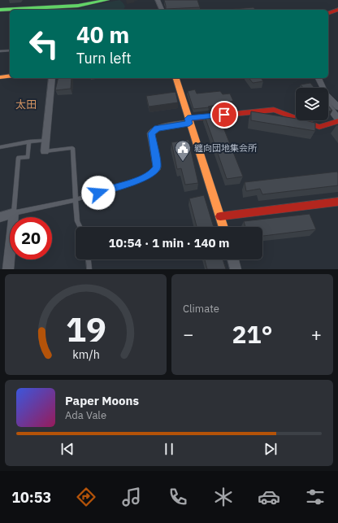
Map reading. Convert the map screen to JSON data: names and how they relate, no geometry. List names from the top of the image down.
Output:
{
  "districts": ["太田"],
  "places": {
    "public building": ["纏向団地集会所"]
  },
  "page": {
    "turn": ["40 m", "Turn left"],
    "limit": "20",
    "trip": "10:54 · 1 min · 140 m",
    "tile": "Climate",
    "heat": ["−", "21°", "+"],
    "song": ["Paper Moons", "Ada Vale"],
    "tabs": "10:53",
    "gauge": ["19", "km/h"]
  }
}
